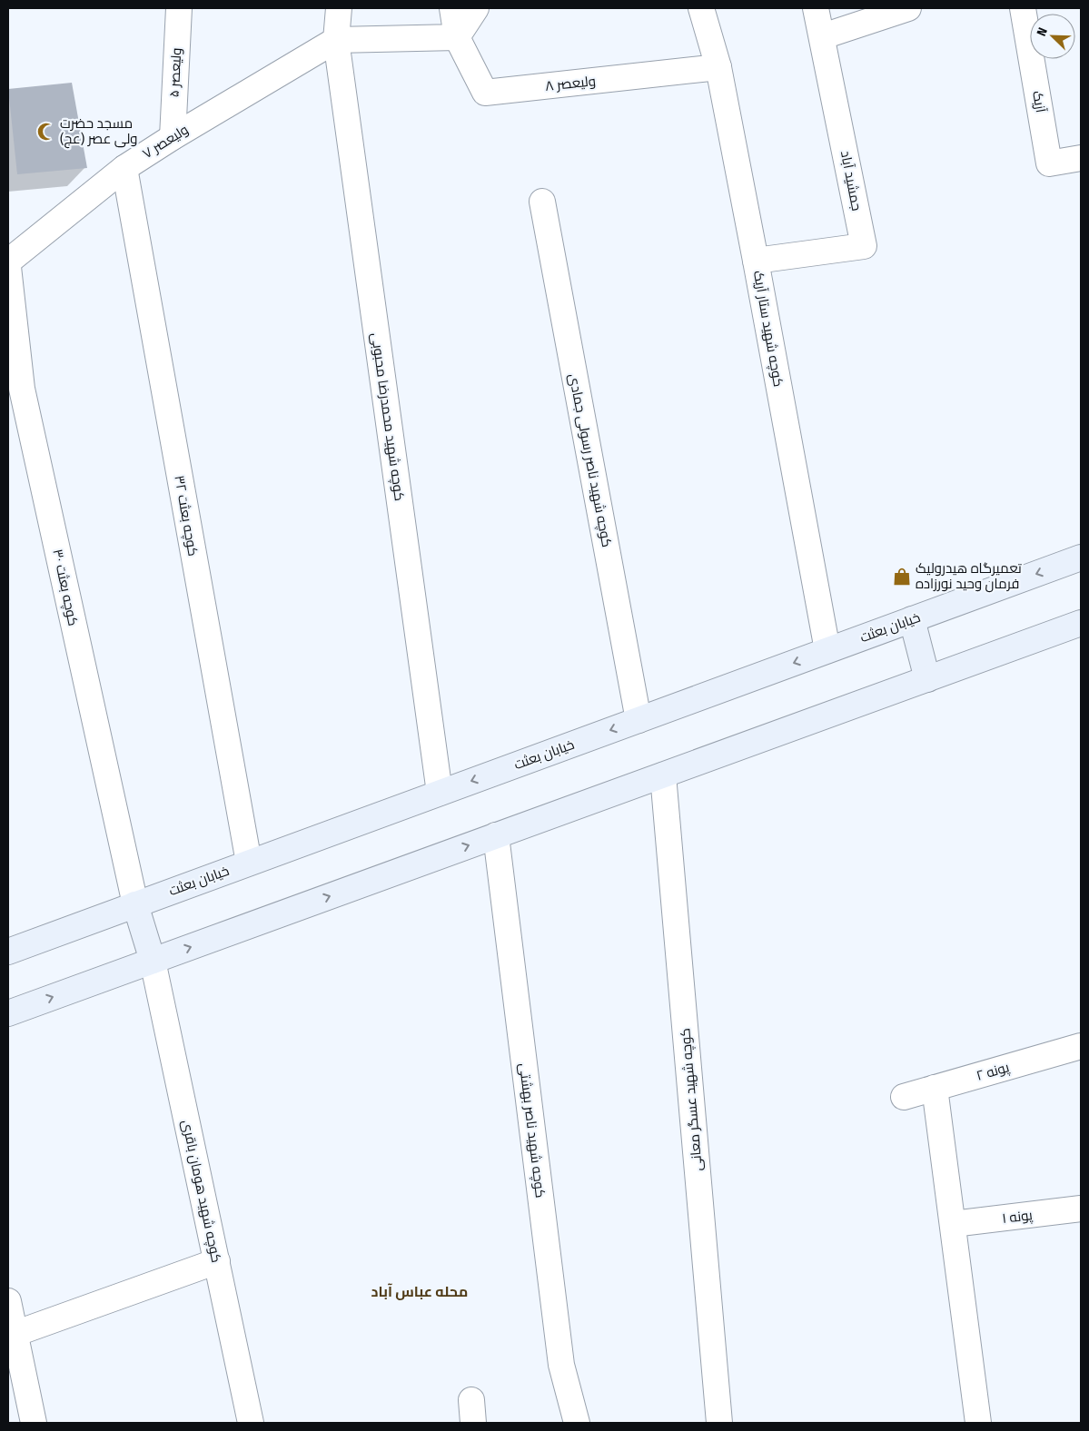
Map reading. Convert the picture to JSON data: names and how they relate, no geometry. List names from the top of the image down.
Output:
{
  "streets": {
    "main road": ["خیابان بعثت"],
    "street": [
      "ولیعصر ۵",
      "ولیعصر ۸",
      "آزیک",
      "ولیعصر ۷",
      "جمشید آباد",
      "کوچه شهید ستار آریک",
      "کوچه شهید محمدرضا محبوبی",
      "کوچه شهید ناصر رسولی جمادی",
      "کوچه بعثت ۳۲",
      "کوچه بعثت ۳۰",
      "پونه ۲",
      "کوچه شهید عسگر معانی",
      "کوچه شهید ناصر بهشتی",
      "کوچه شهید هومان باقری",
      "پونه ۱"
    ]
  },
  "crossings": [
    ["ولیعصر ۵", "ولیعصر ۷"],
    ["ولیعصر ۸", "کوچه شهید ستار آریک"],
    ["ولیعصر ۷", "کوچه شهید محمدرضا محبوبی"],
    ["ولیعصر ۷", "کوچه بعثت ۳۲"],
    ["جمشید آباد", "کوچه شهید ستار آریک"],
    ["کوچه شهید ستار آریک", "خیابان بعثت"],
    ["کوچه شهید محمدرضا محبوبی", "خیابان بعثت"],
    ["کوچه شهید ناصر رسولی جمادی", "خیابان بعثت"],
    ["کوچه بعثت ۳۲", "خیابان بعثت"],
    ["کوچه بعثت ۳۰", "خیابان بعثت"]
  ],
  "districts": ["محله عباس آباد"],
  "places": {
    "mosque": ["مسجد حضرت ولی عصر (عج)"],
    "shop": ["تعمیرگاه هیدرولیک فرمان وحید نورزاده"]
  },
  "north": "top left"
}
